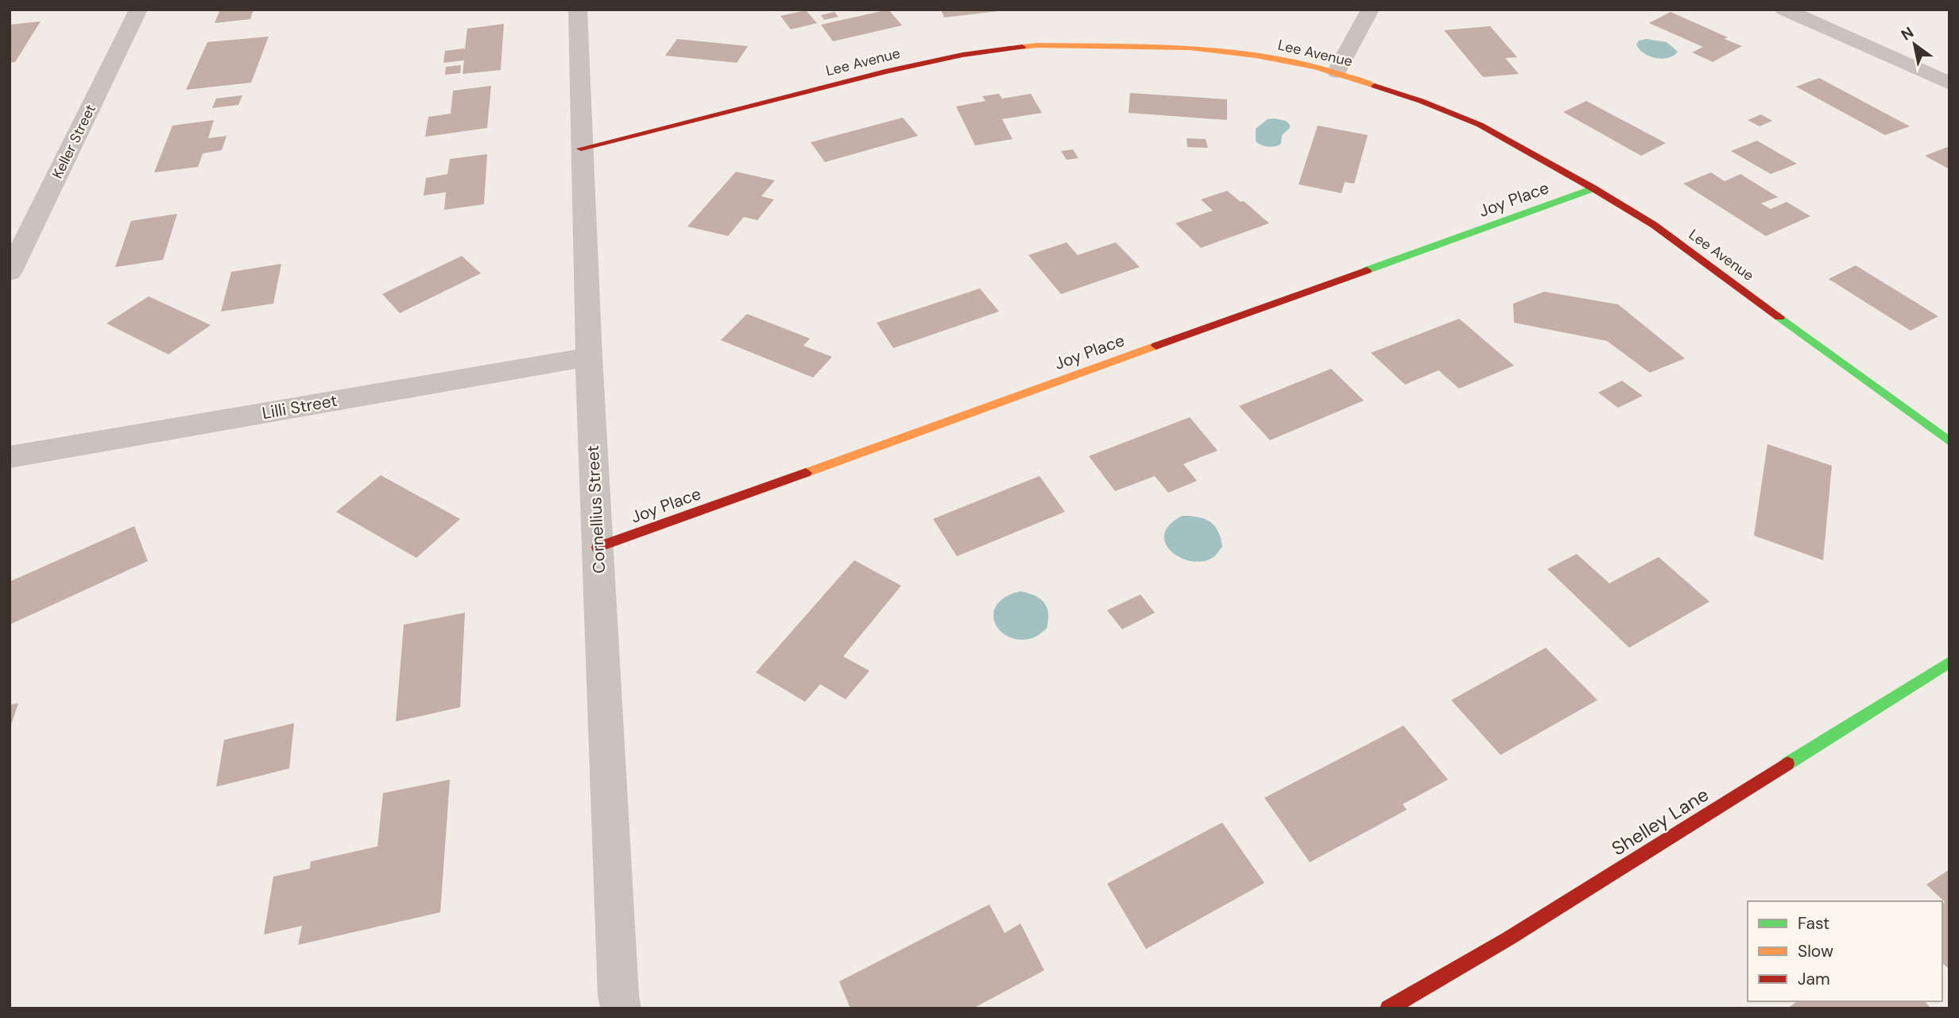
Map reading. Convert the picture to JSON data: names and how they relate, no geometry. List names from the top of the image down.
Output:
{
  "streets": {
    "street": [
      "Lee Avenue",
      "Keller Street",
      "Joy Place",
      "Lilli Street",
      "Cornellius Street",
      "Shelley Lane"
    ]
  },
  "crossings": [
    ["Lee Avenue", "Joy Place"],
    ["Lee Avenue", "Cornellius Street"],
    ["Joy Place", "Cornellius Street"],
    ["Lilli Street", "Cornellius Street"]
  ],
  "legend": ["Fast", "Slow", "Jam"],
  "north": "top left"
}
